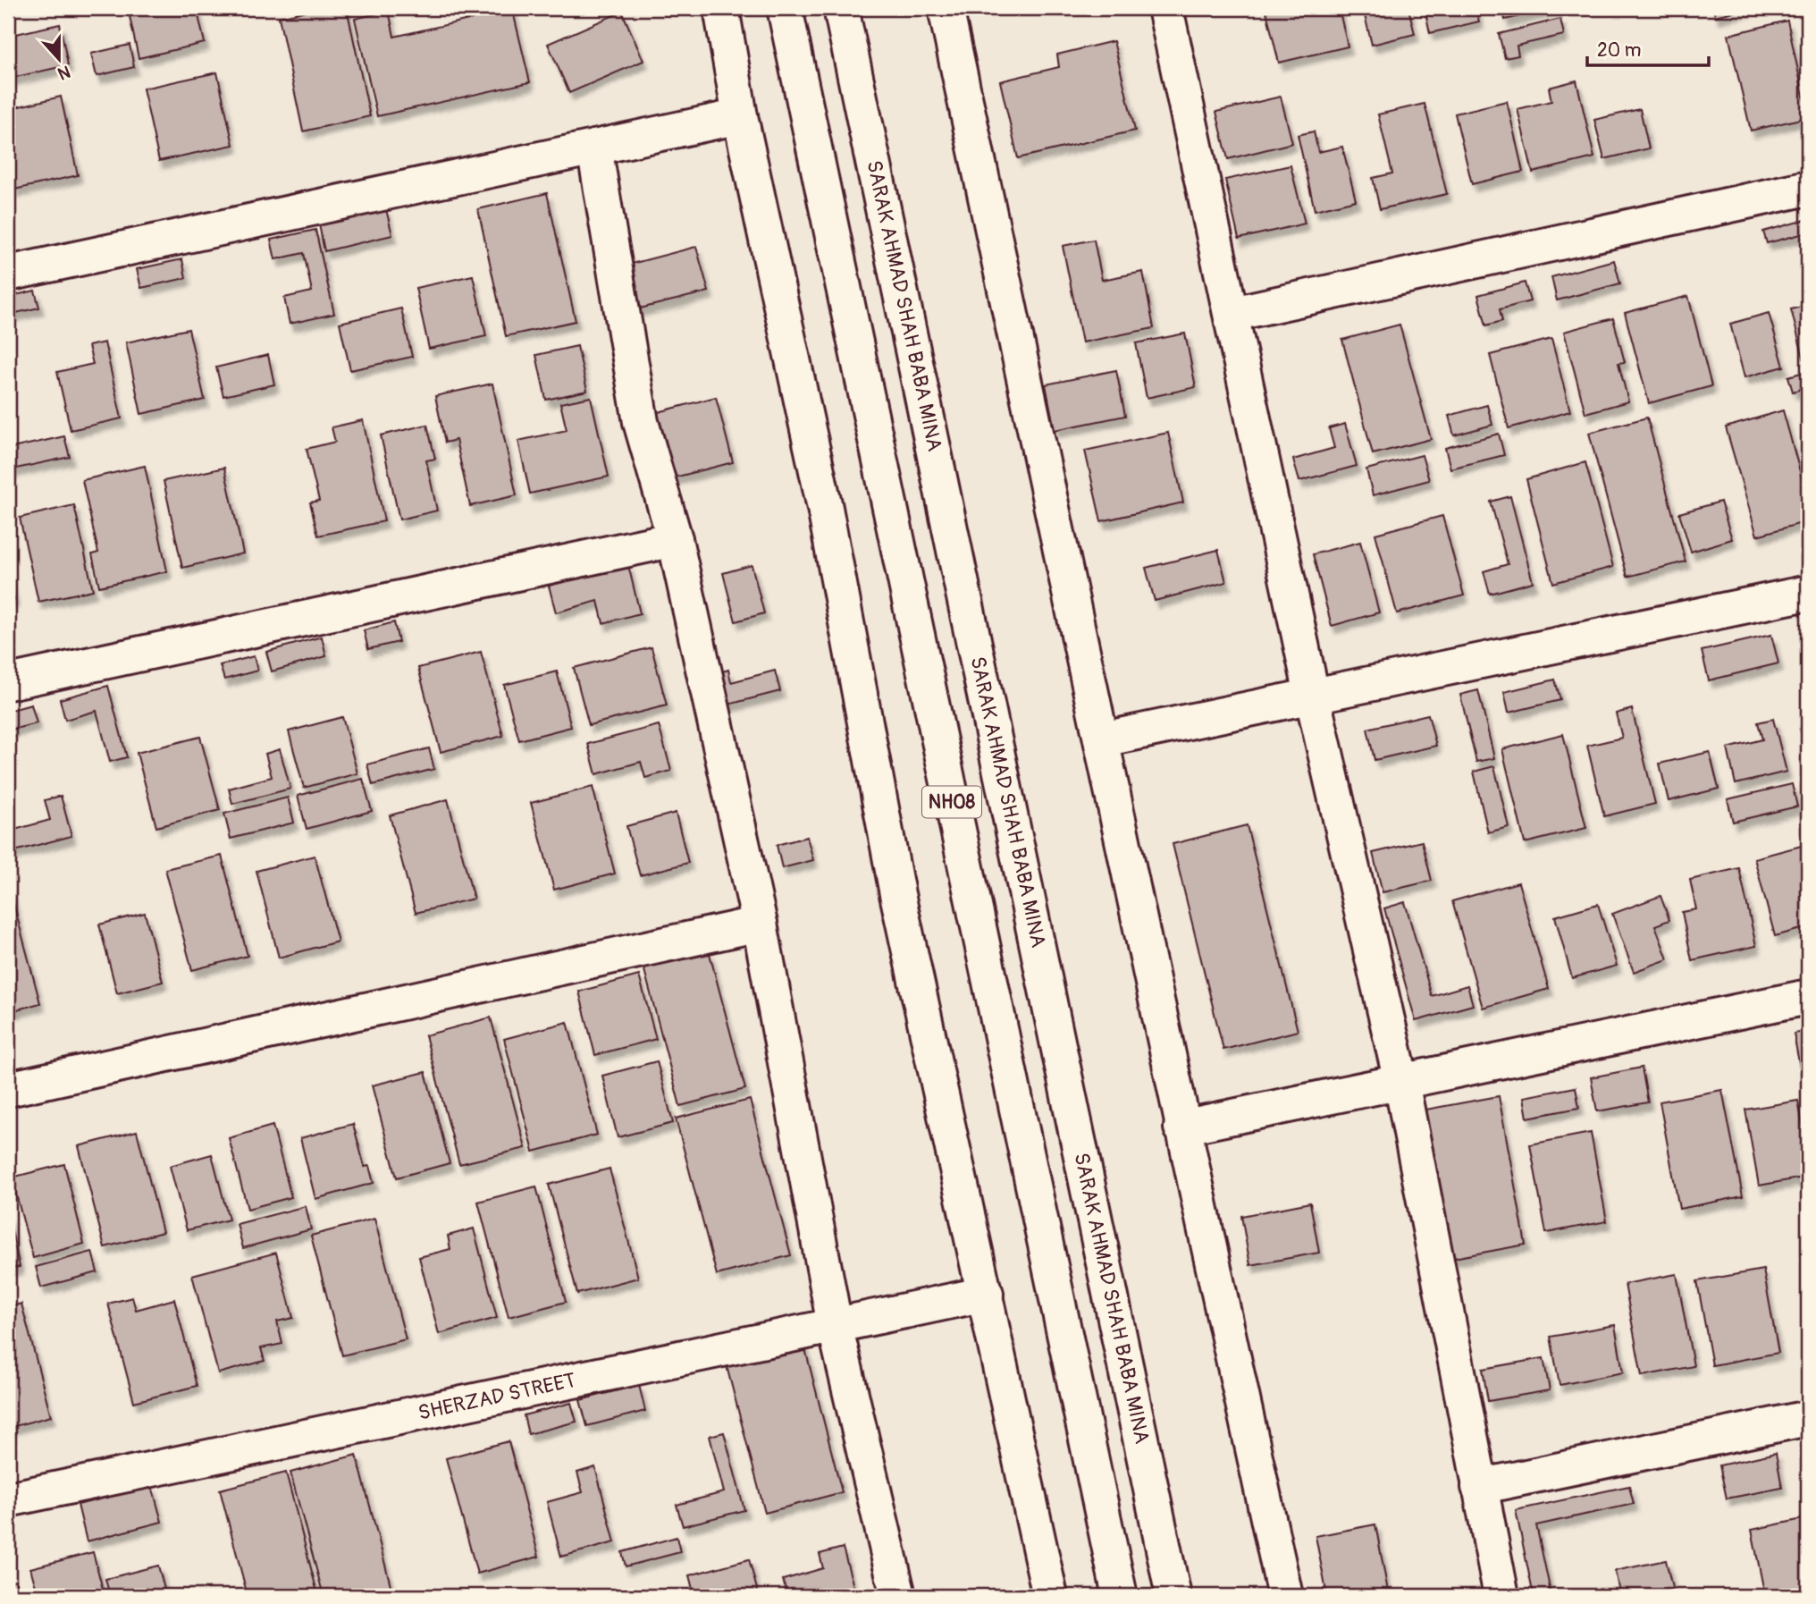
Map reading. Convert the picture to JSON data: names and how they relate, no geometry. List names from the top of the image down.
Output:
{
  "streets": {
    "main road": ["SARAK AHMAD SHAH BABA MINA", "NH08", "SHERZAD STREET"]
  },
  "scale_bar": "20 m",
  "north": "bottom"
}
